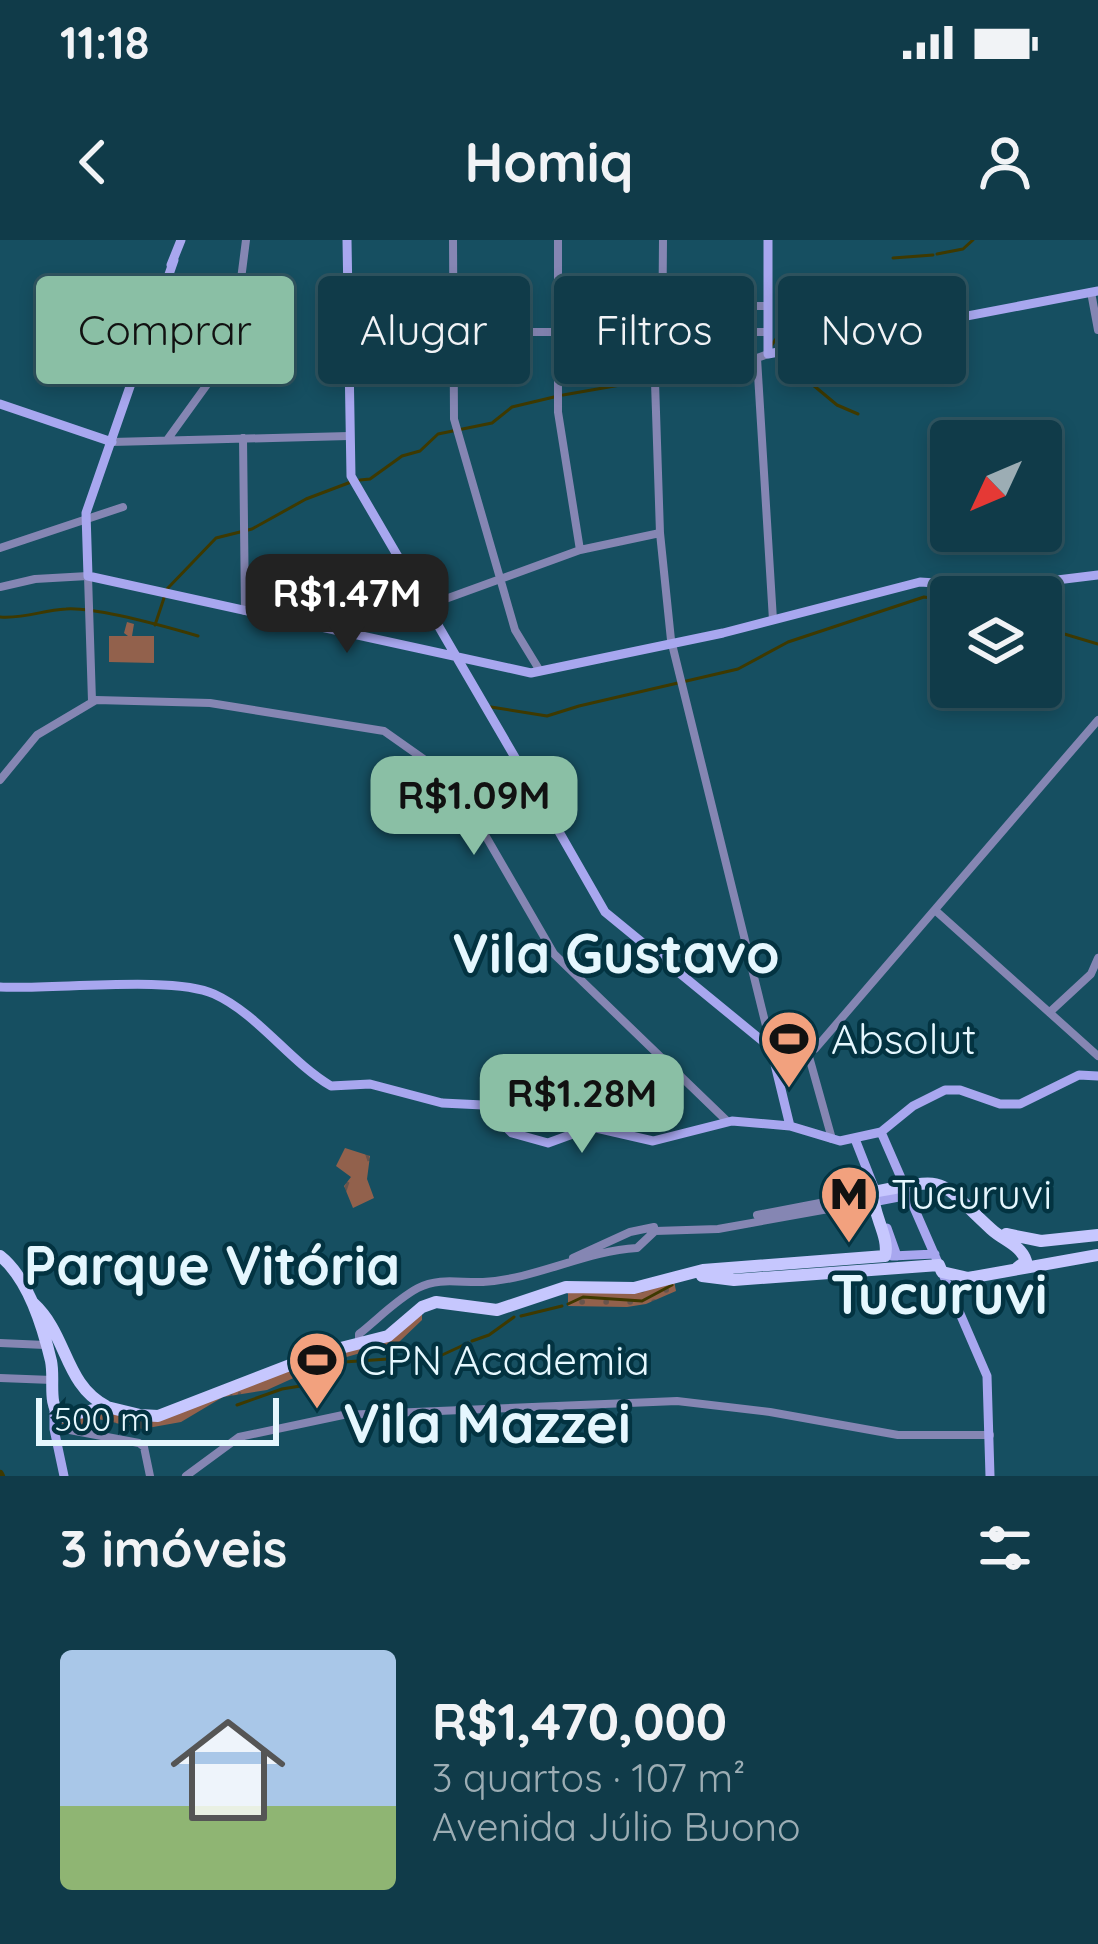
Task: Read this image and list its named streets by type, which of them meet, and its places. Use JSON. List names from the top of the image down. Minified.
{"districts":["Vila Gustavo","Parque Vitória","Tucuruvi","Vila Mazzei"],"places":{"sports":["Absolut","CPN Academia"],"metro station":["Tucuruvi"]},"scale_bar":"500 m","north":"bottom left","page":{"status":"11:18","header":"Homiq","chip":["Comprar","Alugar","Filtros","Novo"],"price":["R$1.47M","R$1.09M","R$1.28M"],"scale":"500 m","heading":"3 imóveis","list":[{"name":"R$1,470,000","note":"3 quartos · 107 m² · Avenida Júlio Buono"}]}}
